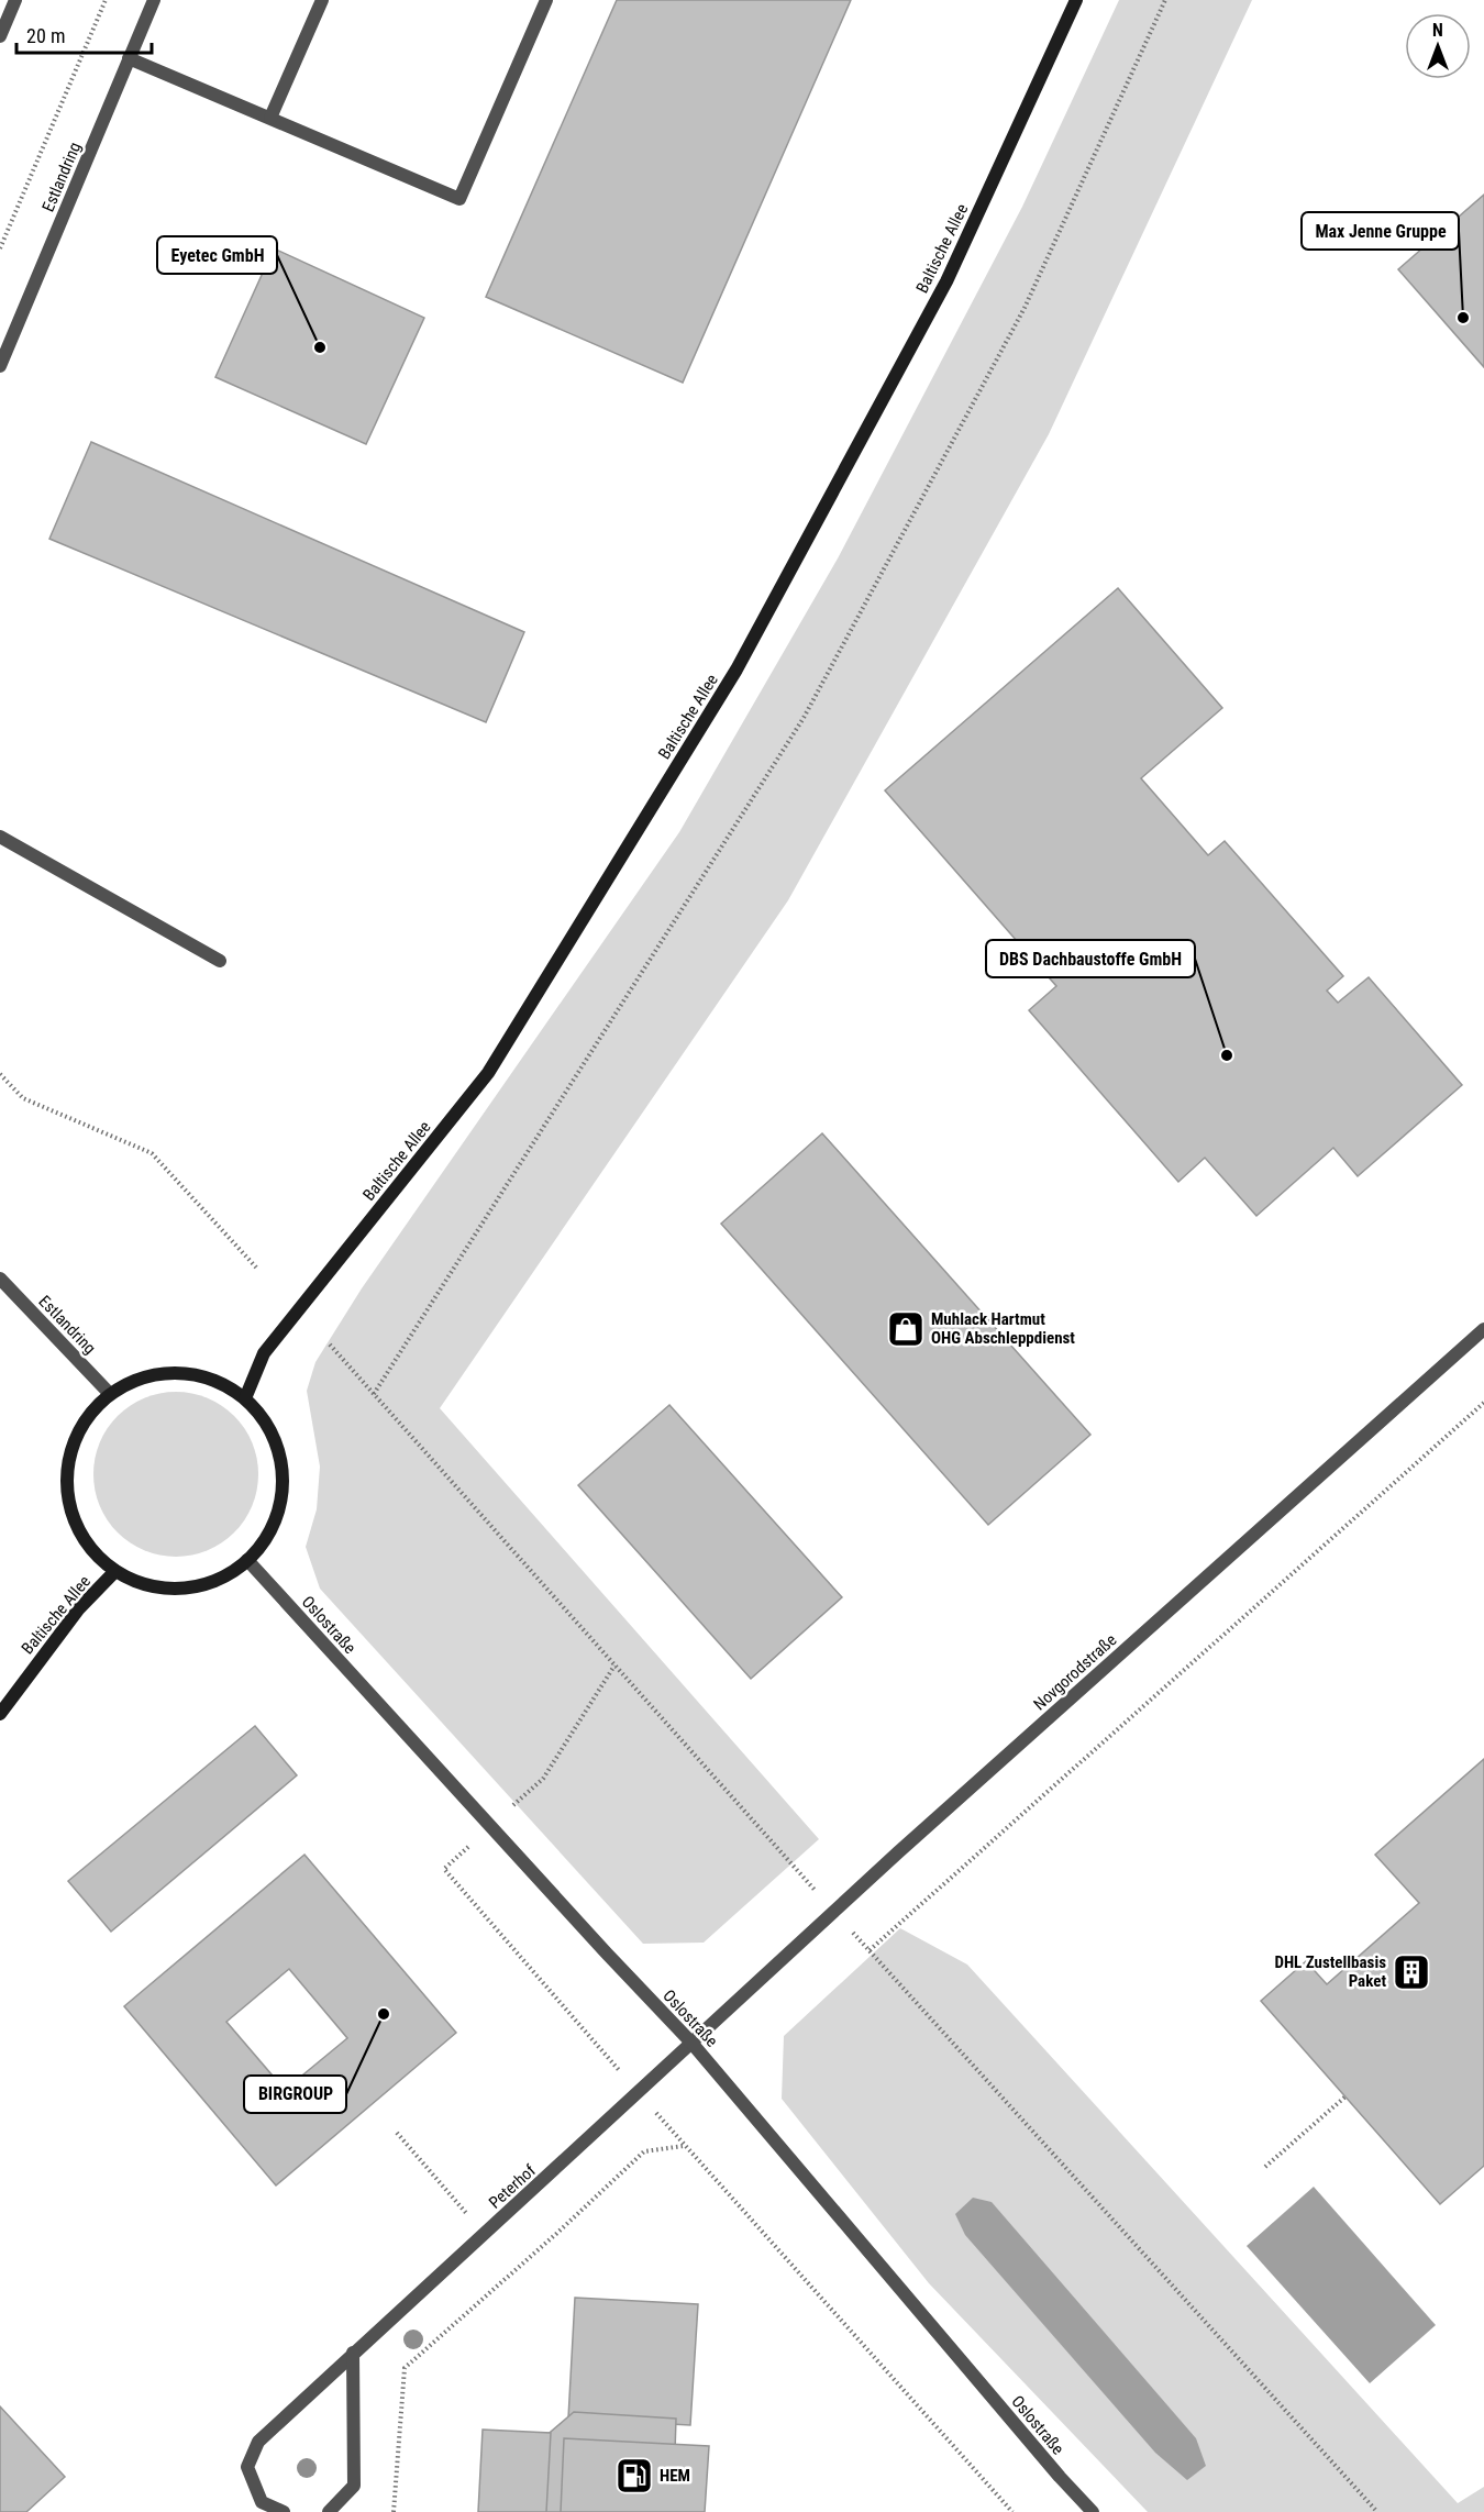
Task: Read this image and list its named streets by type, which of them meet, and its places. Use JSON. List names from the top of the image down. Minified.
{"streets":{"main road":["Baltische Allee"],"street":["Estlandring","Oslostraße","Novgorodstraße","Peterhof"]},"crossings":[["Estlandring","Baltische Allee"],["Estlandring","Oslostraße"],["Baltische Allee","Oslostraße"],["Oslostraße","Novgorodstraße"],["Oslostraße","Peterhof"],["Novgorodstraße","Peterhof"]],"places":{"other":["Max Jenne Gruppe","Eyetec GmbH","DBS Dachbaustoffe GmbH","BIRGROUP"],"shop":["Muhlack Hartmut OHG Abschleppdienst"],"building":["DHL Zustellbasis Paket"],"fuel station":["HEM"]},"scale_bar":"20 m","north":"top"}
